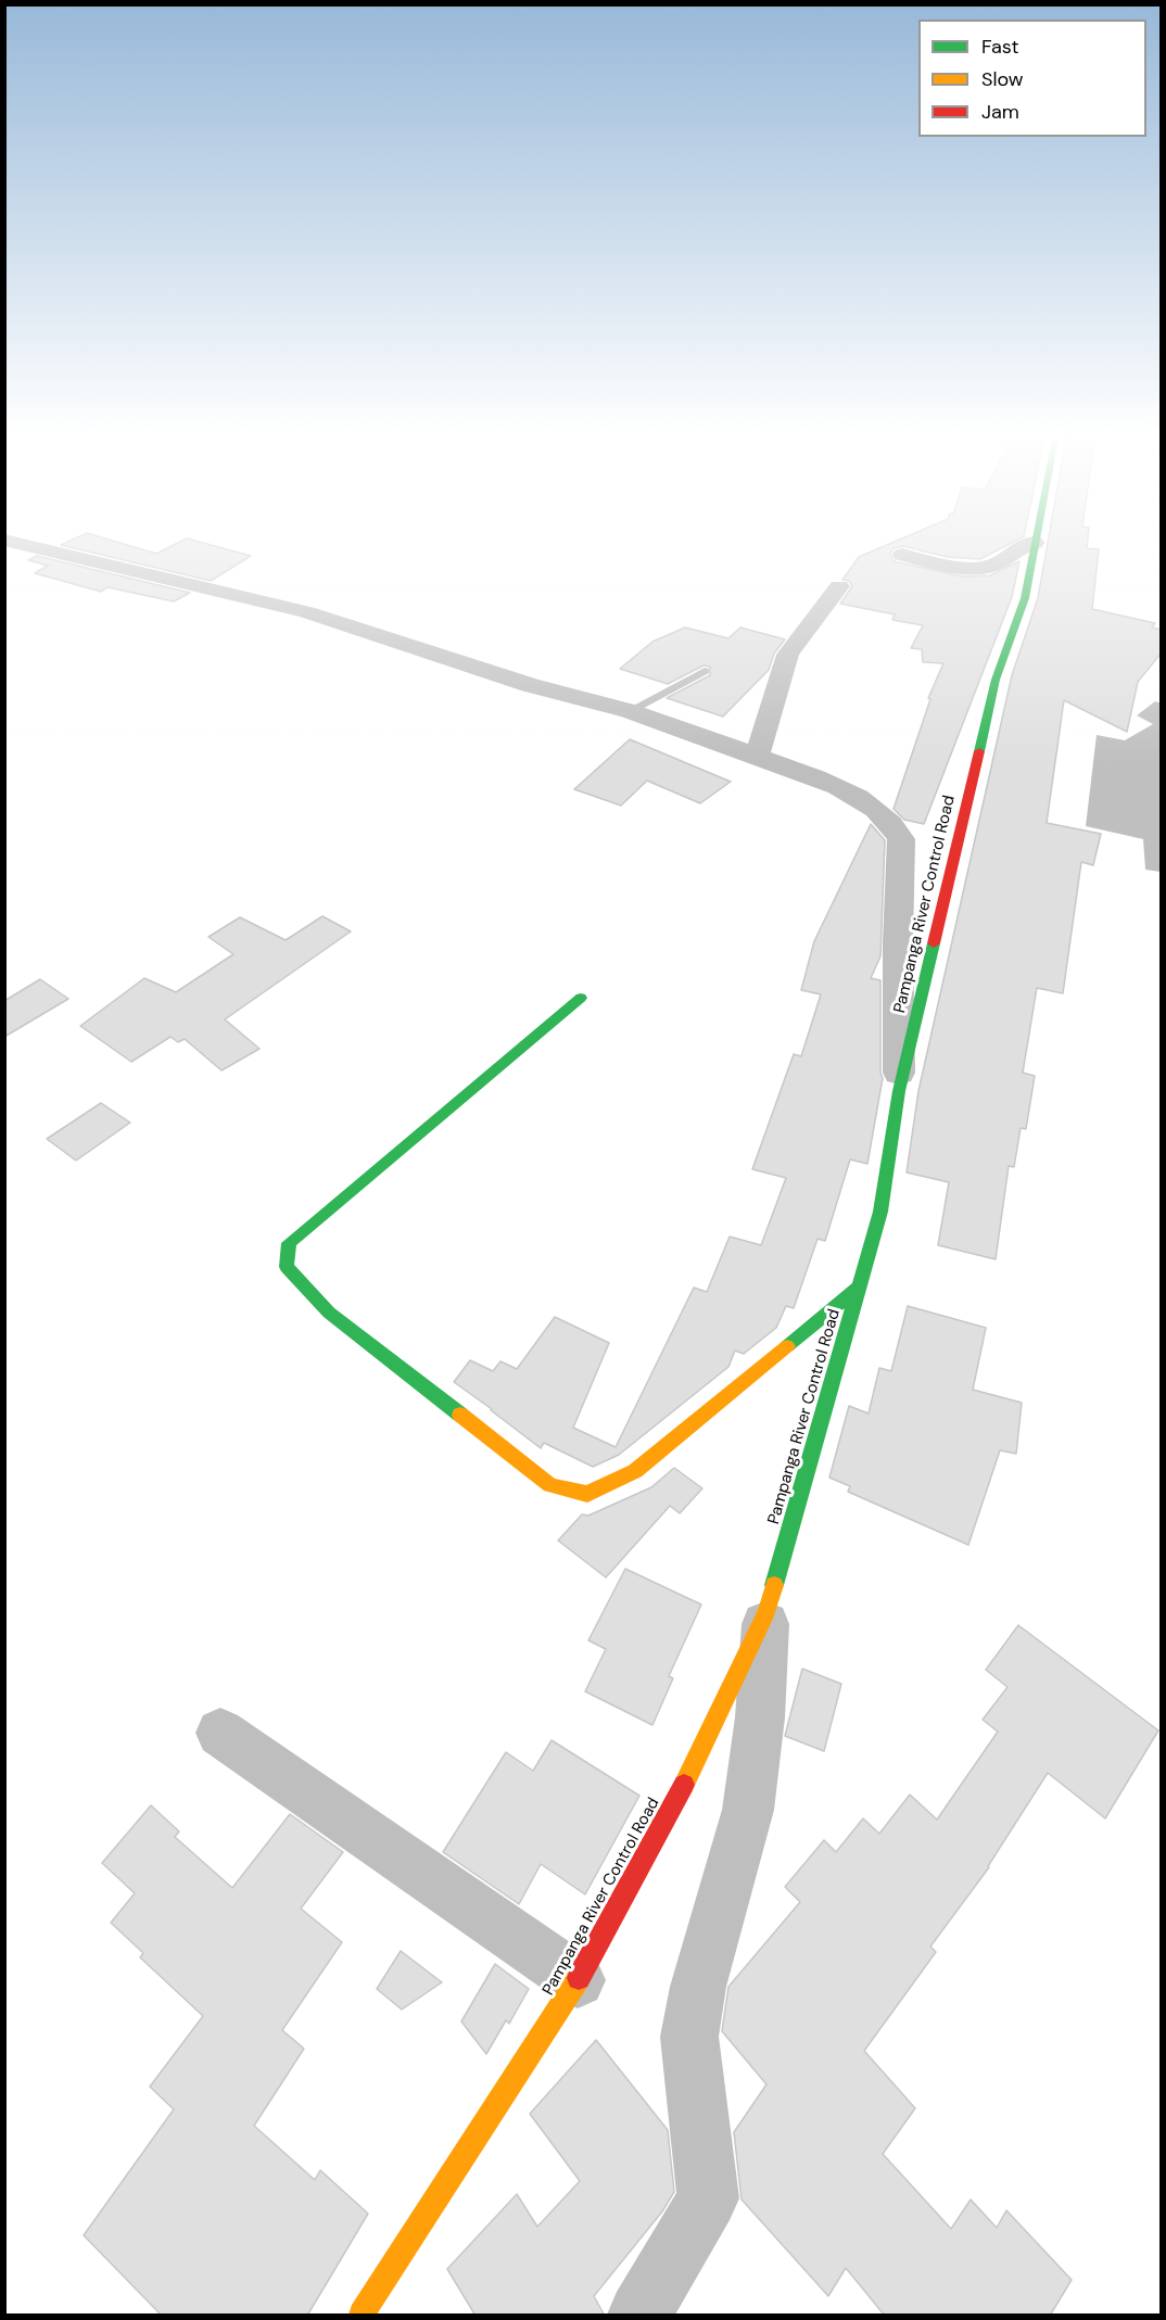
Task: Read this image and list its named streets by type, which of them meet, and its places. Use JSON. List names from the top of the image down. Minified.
{"streets":{"street":["Pampanga River Control Road"]},"legend":["Fast","Slow","Jam"]}
